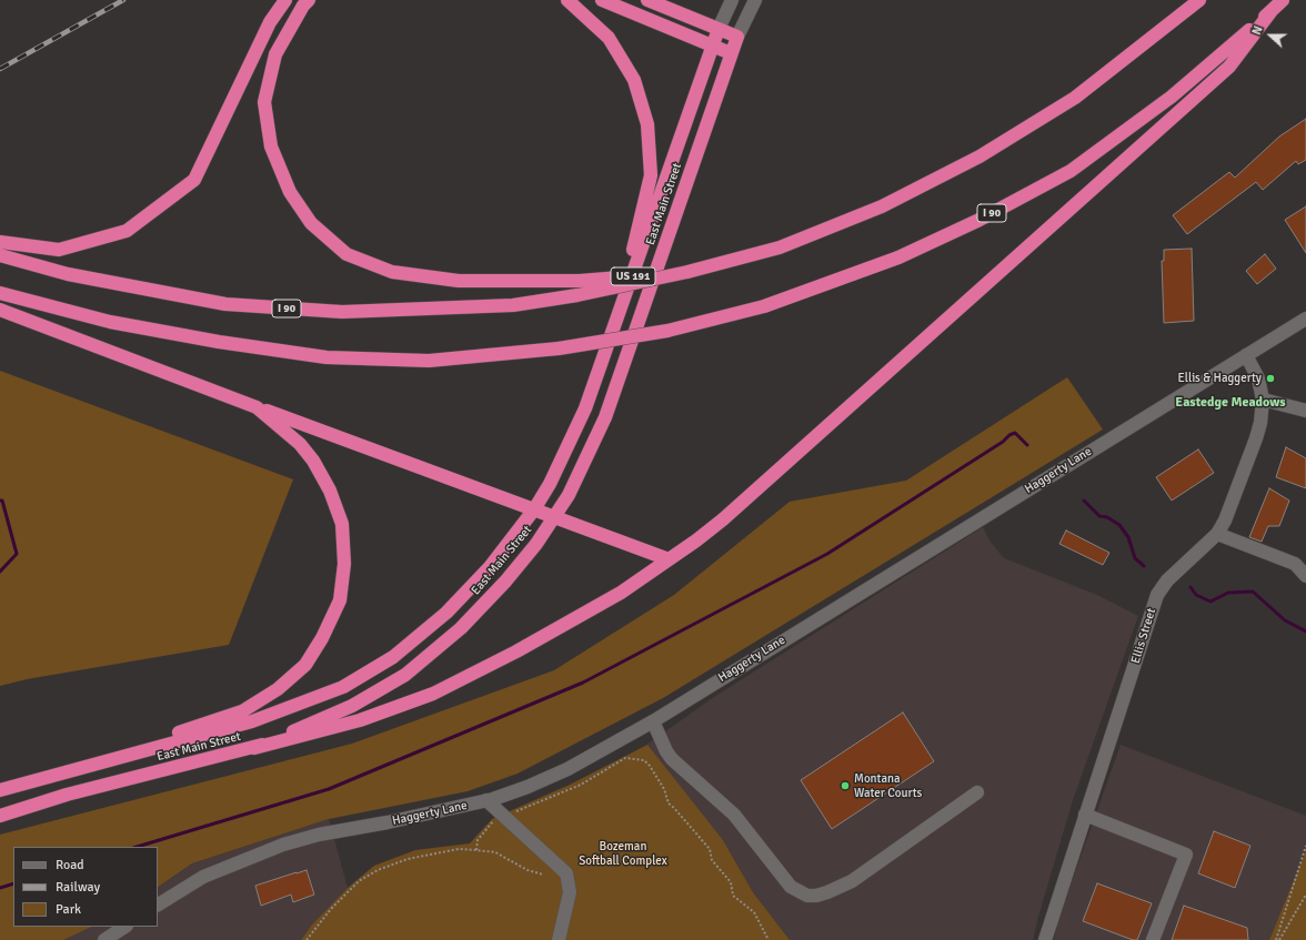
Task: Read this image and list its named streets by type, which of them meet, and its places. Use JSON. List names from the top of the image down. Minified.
{"streets":{"highway":["East Main Street","I 90","US 191"],"street":["Haggerty Lane","Ellis Street"]},"crossings":[["I 90","US 191"],["Haggerty Lane","Ellis Street"]],"districts":["Eastedge Meadows"],"parks":["Bozeman Softball Complex"],"places":["Ellis & Haggerty","Montana Water Courts"],"legend":["Road","Railway","Park"],"north":"left"}
